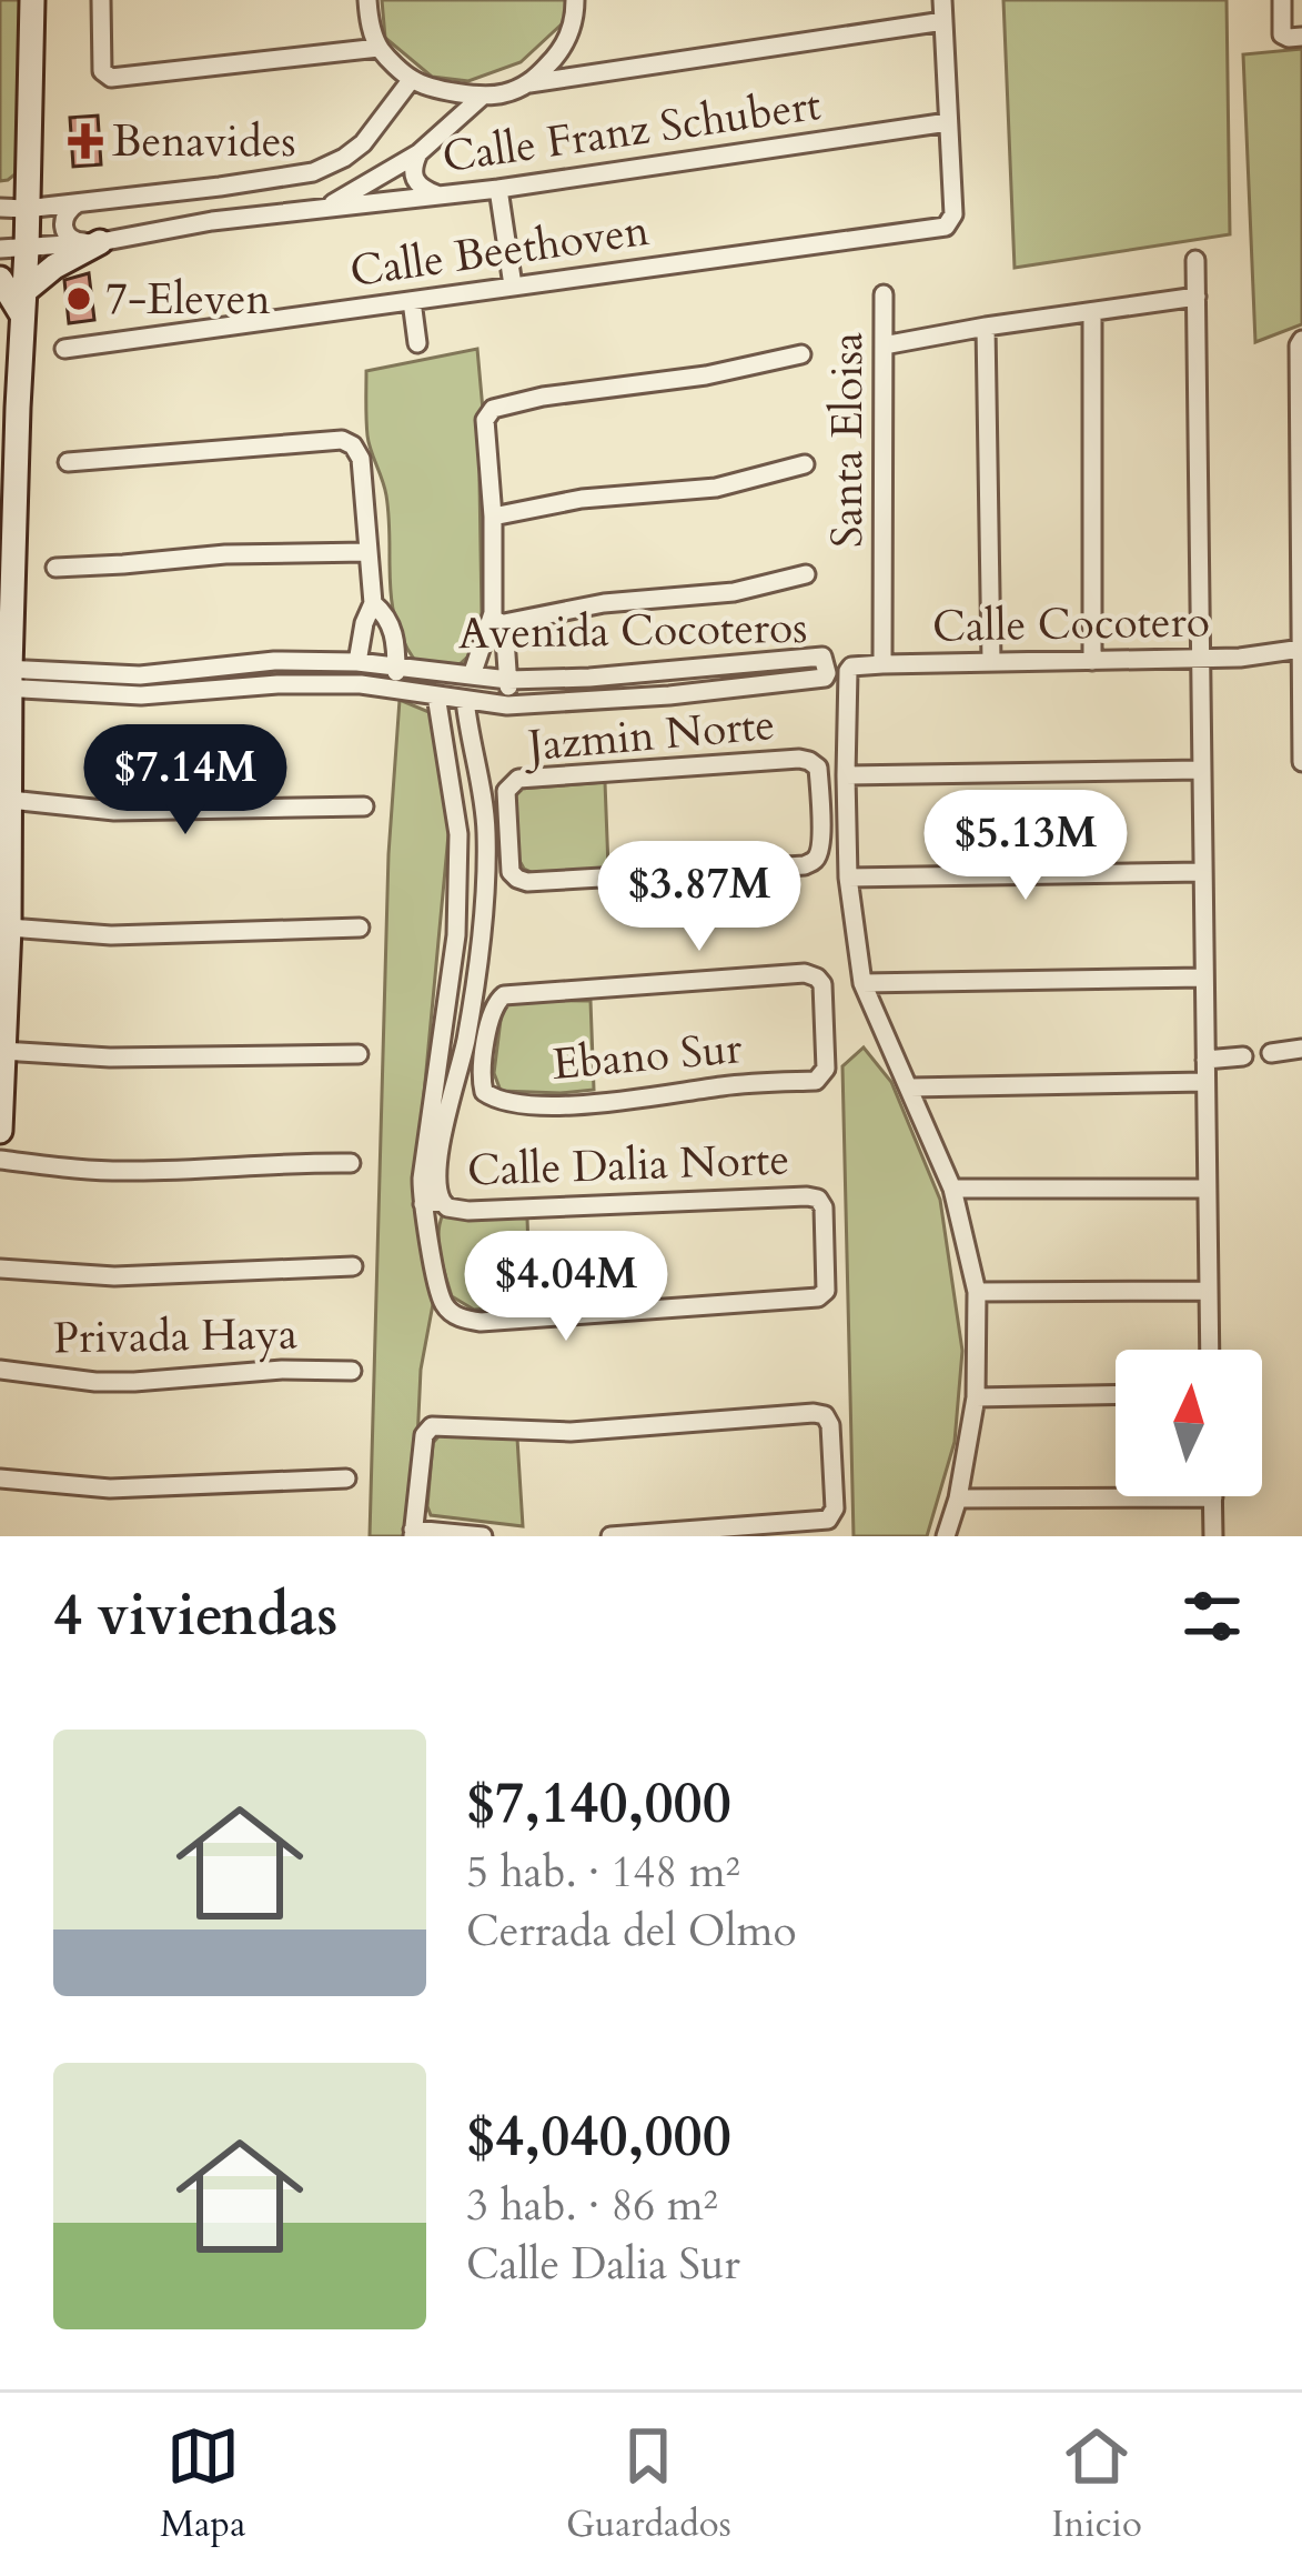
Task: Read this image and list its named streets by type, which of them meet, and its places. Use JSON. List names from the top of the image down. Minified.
{"streets":{"street":["Calle Franz Schubert","Calle Beethoven","Santa Eloisa","Calle Cocotero","Avenida Cocoteros","Jazmin Norte","Ebano Sur","Calle Dalia Norte","Privada Haya"]},"crossings":[["Calle Franz Schubert","Calle Beethoven"],["Santa Eloisa","Calle Cocotero"]],"places":{"health":["Benavides"],"other":["7-Eleven"]},"north":"top","page":{"price":["$7.14M","$5.13M","$3.87M","$4.04M"],"heading":"4 viviendas","list":[{"name":"$7,140,000","note":"5 hab. · 148 m² · Cerrada del Olmo"},{"name":"$4,040,000","note":"3 hab. · 86 m² · Calle Dalia Sur"}],"tabs":["Mapa","Guardados","Inicio"]}}
